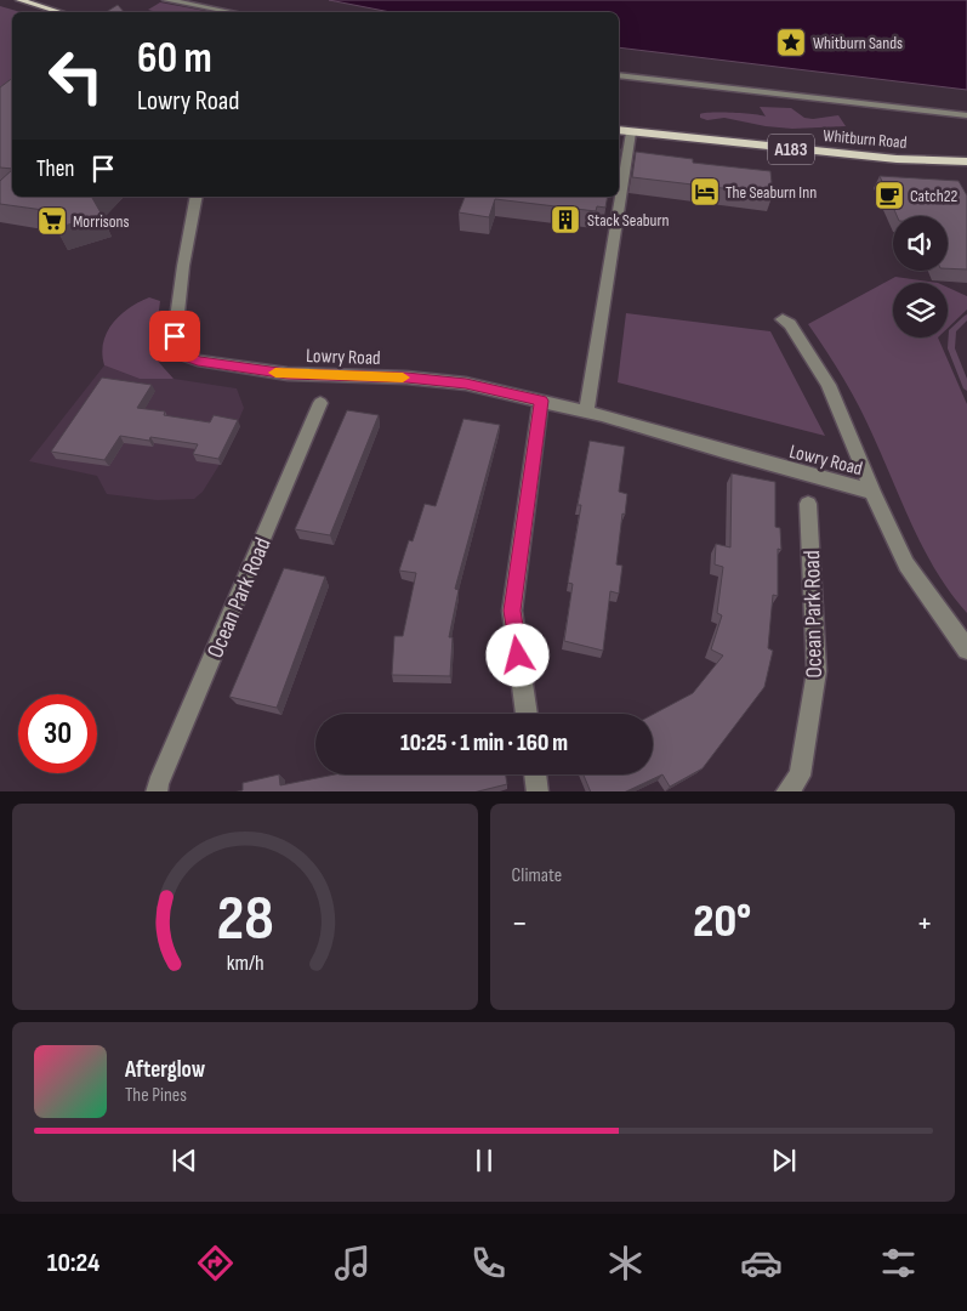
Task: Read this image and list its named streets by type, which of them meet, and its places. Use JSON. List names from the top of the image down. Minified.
{"streets":{"main road":["Whitburn Road","A183"],"street":["Lowry Road","Ocean Park Road"]},"places":{"place":["Whitburn Sands"],"hotel":["The Seaburn Inn"],"cafe":["Catch22"],"building":["Stack Seaburn"],"supermarket":["Morrisons"]},"page":{"turn":["60 m","Lowry Road"],"then":"Then","limit":"30","trip":"10:25 · 1 min · 160 m","tile":"Climate","heat":["−","20°","+"],"song":["Afterglow","The Pines"],"tabs":"10:24","gauge":["28","km/h"]}}
